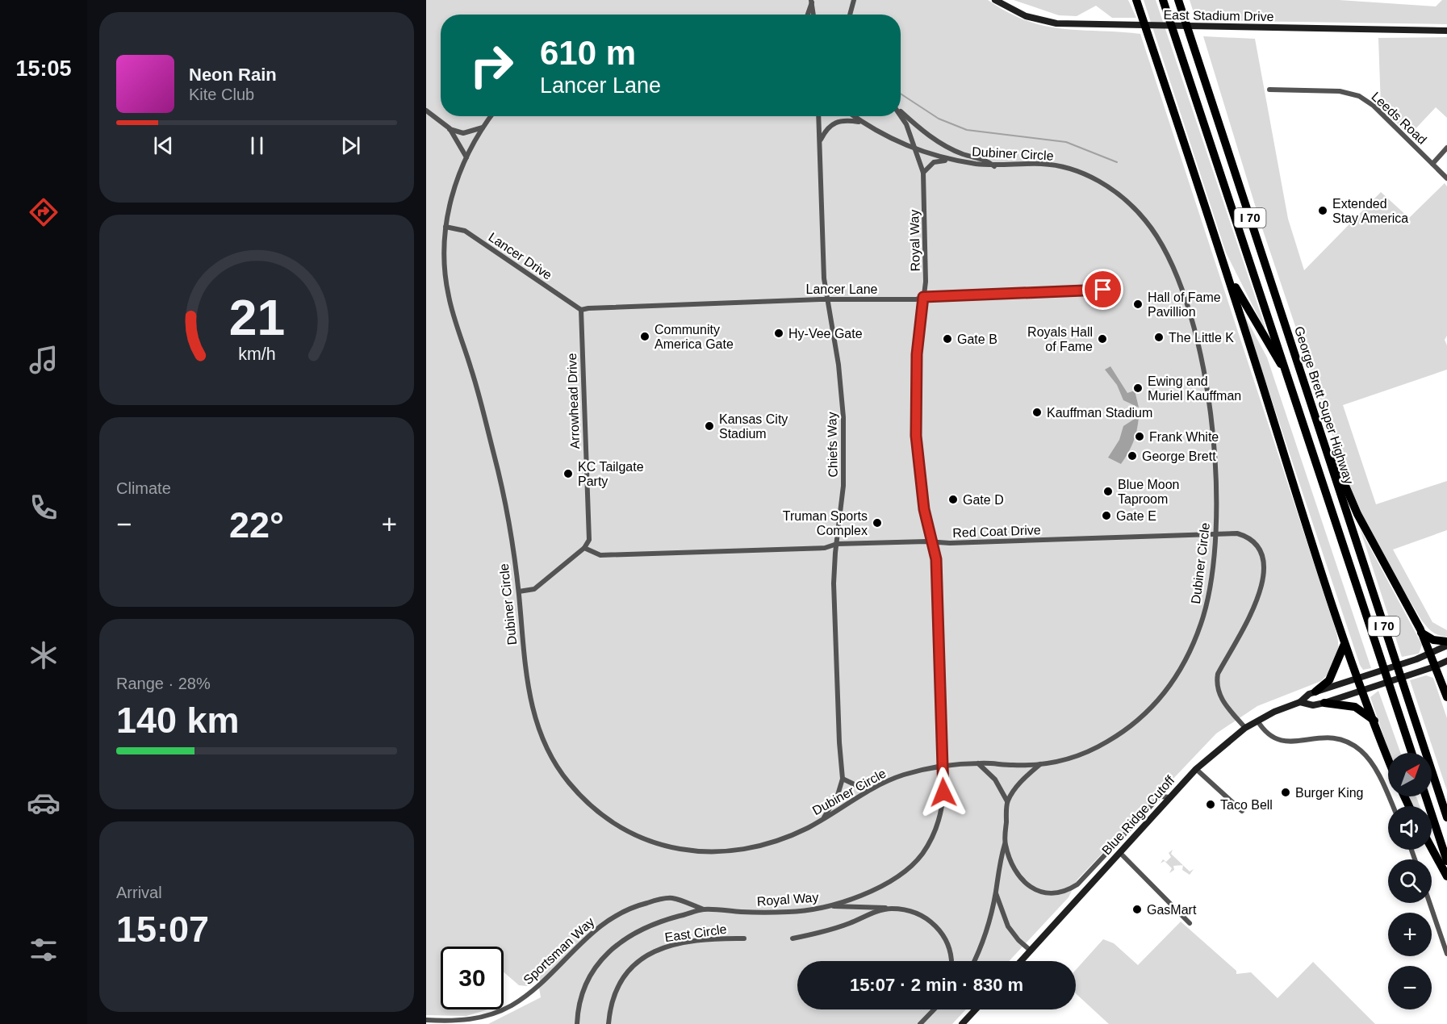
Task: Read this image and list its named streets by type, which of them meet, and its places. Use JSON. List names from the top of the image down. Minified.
{"streets":{"highway":["I 70","George Brett Super Highway"],"main road":["East Stadium Drive","Blue Ridge Cutoff"],"street":["Leeds Road","Dubiner Circle","Royal Way","Lancer Drive","Lancer Lane","Arrowhead Drive","Chiefs Way","Red Coat Drive","East Circle","Sportsman Way"]},"crossings":[["Dubiner Circle","Royal Way"],["Dubiner Circle","Lancer Drive"],["Dubiner Circle","Chiefs Way"],["Royal Way","Lancer Lane"],["Royal Way","Red Coat Drive"],["Royal Way","Sportsman Way"],["Lancer Drive","Lancer Lane"],["Lancer Drive","Arrowhead Drive"],["Lancer Lane","Arrowhead Drive"],["Lancer Lane","Chiefs Way"],["Arrowhead Drive","Red Coat Drive"],["Chiefs Way","Red Coat Drive"],["Red Coat Drive","Blue Ridge Cutoff"]],"places":["Extended Stay America","Hall of Fame Pavillion","Hy-Vee Gate","Community America Gate","The Little K","Gate B","Royals Hall of Fame","Ewing and Muriel Kauffman","Kauffman Stadium","Kansas City Stadium","Frank White","George Brett","KC Tailgate Party","Blue Moon Taproom","Gate D","Gate E","Truman Sports Complex","Burger King","Taco Bell","GasMart"],"north":"top right","page":{"tabs":"15:05","turn":["610 m","Lancer Lane"],"song":["Neon Rain","Kite Club"],"tile":["Climate",["Range · 28%","140 km"],["Arrival","15:07"]],"heat":["−","22°","+"],"map_buttons":["+","−"],"limit":"30","trip":"15:07 · 2 min · 830 m","gauge":["21","km/h"]}}
